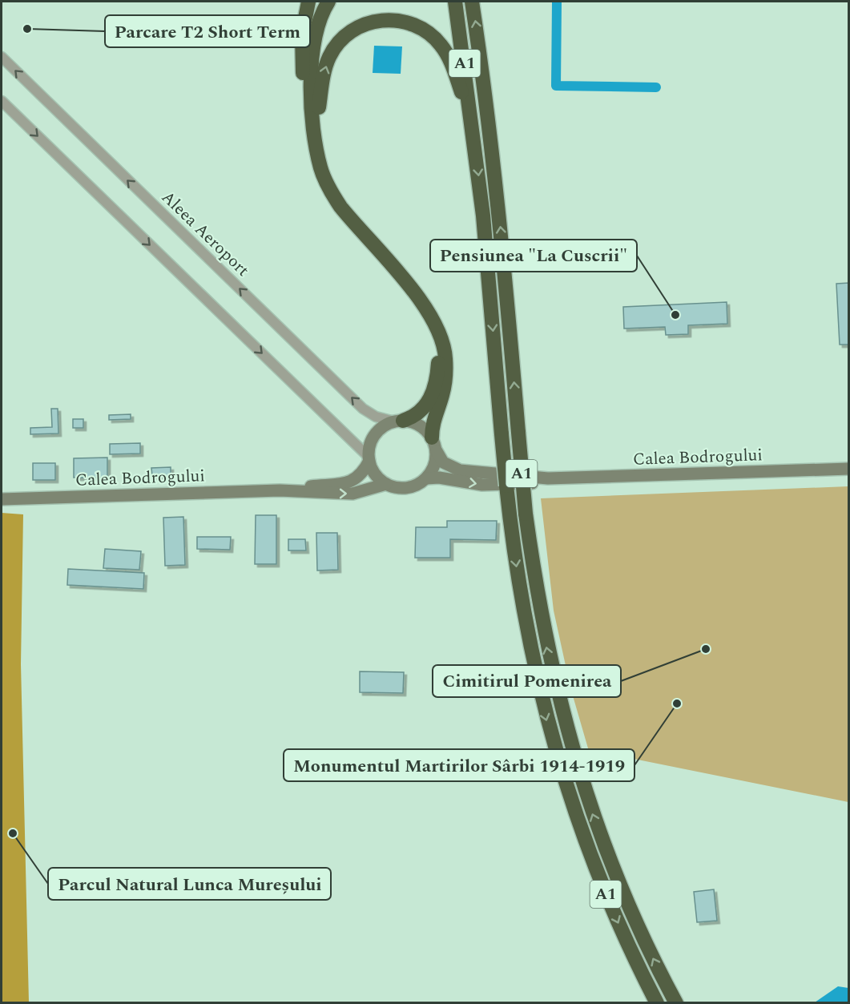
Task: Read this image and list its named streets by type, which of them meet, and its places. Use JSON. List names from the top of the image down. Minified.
{"streets":{"highway":["A1"],"main road":["Calea Bodrogului"],"street":["Aleea Aeroport"]},"crossings":[["Aleea Aeroport","Calea Bodrogului"]],"places":["Parcare T2 Short Term","Pensiunea \"La Cuscrii\"","Cimitirul Pomenirea","Monumentul Martirilor Sârbi 1914-1919","Parcul Natural Lunca Mureșului"]}
